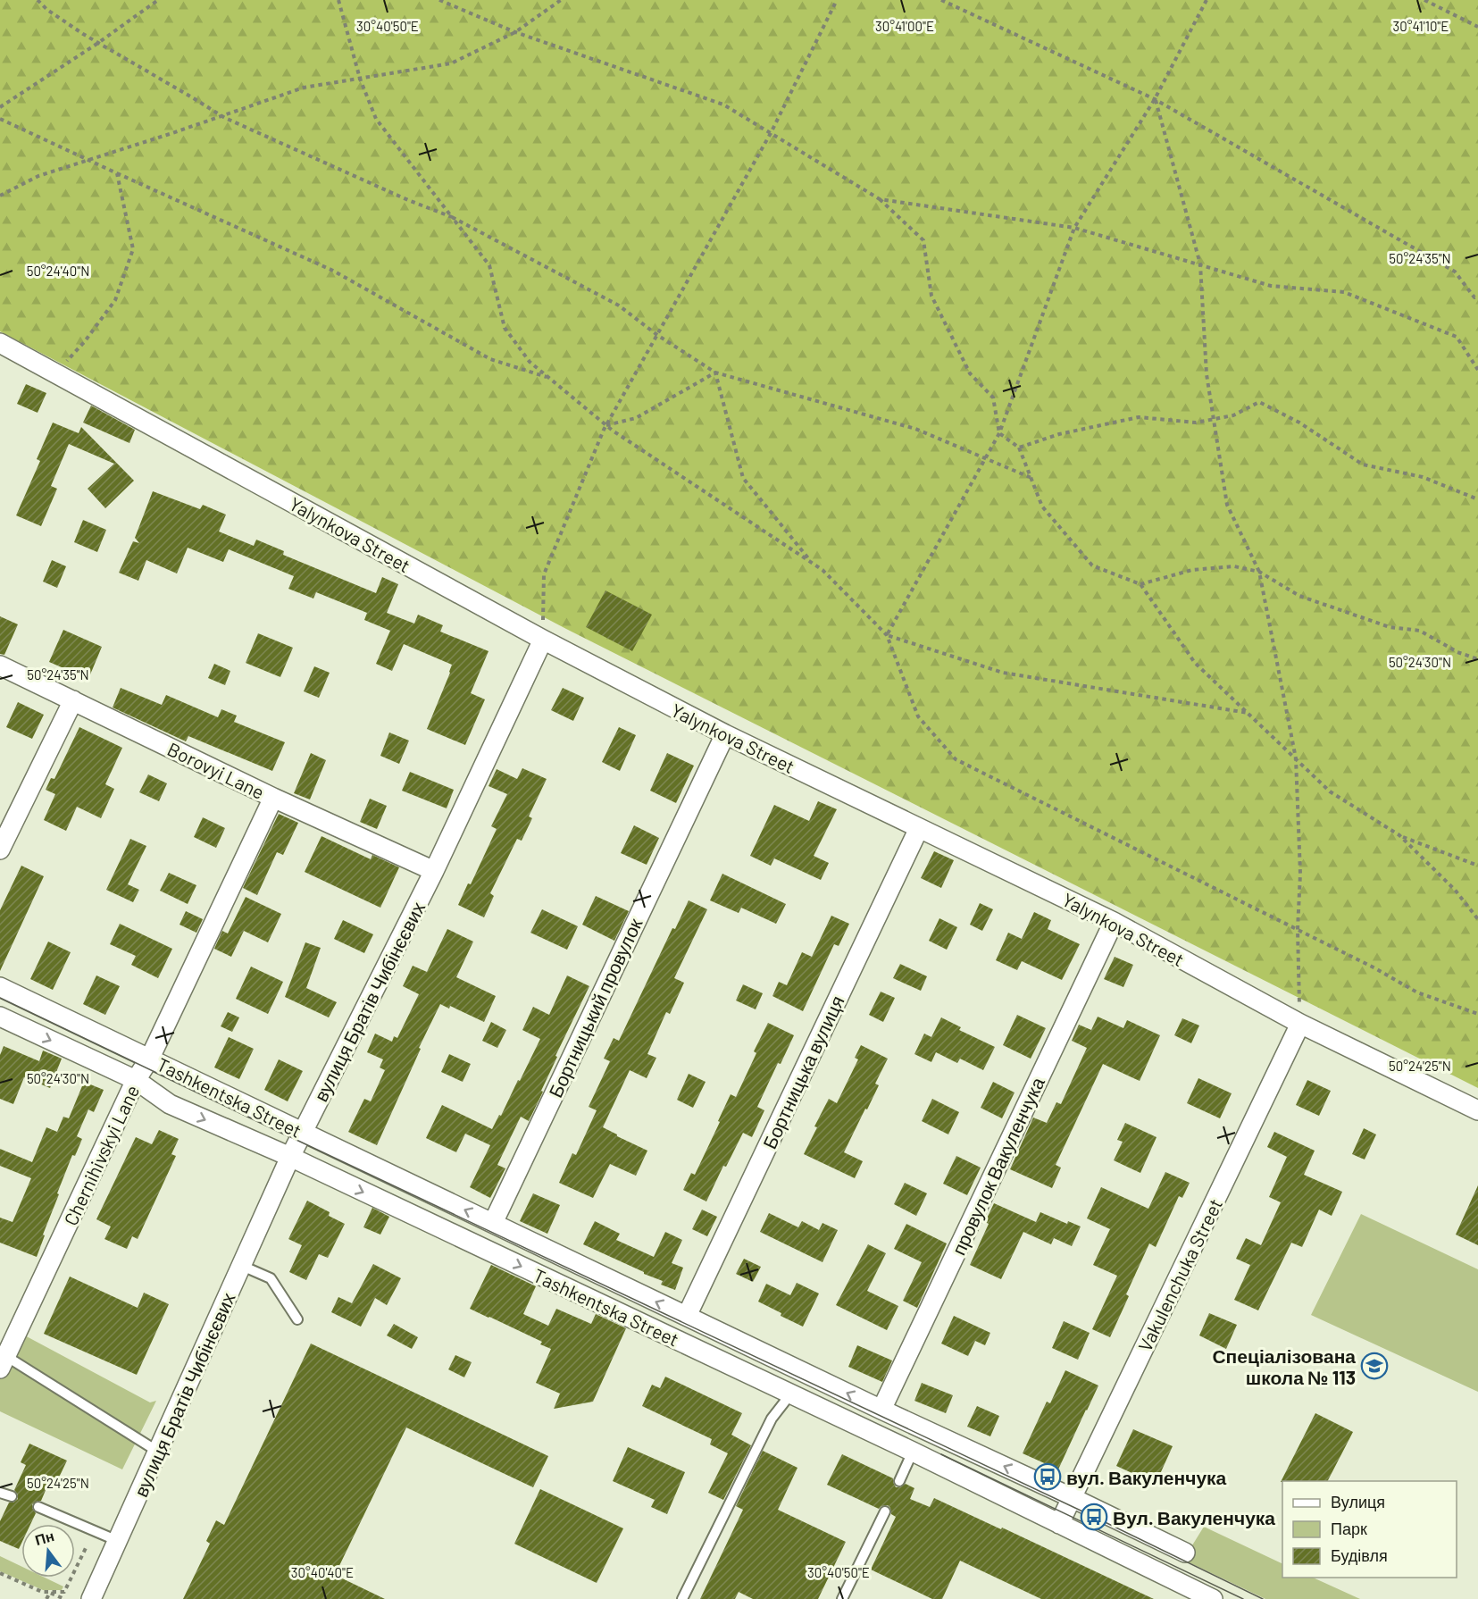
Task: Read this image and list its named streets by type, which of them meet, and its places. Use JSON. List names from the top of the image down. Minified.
{"streets":{"street":["Yalynkova Street","Borovyi Lane","вулиця Братів Чибінєєвих","Бортницький провулок","Бортницька вулиця","Tashkentska Street","Chernihivskyi Lane","провулок Вакуленчука","Vakulenchuka Street"]},"crossings":[["Yalynkova Street","вулиця Братів Чибінєєвих"],["Yalynkova Street","Бортницький провулок"],["Yalynkova Street","Бортницька вулиця"],["Yalynkova Street","провулок Вакуленчука"],["Yalynkova Street","Vakulenchuka Street"],["Borovyi Lane","вулиця Братів Чибінєєвих"],["Borovyi Lane","Chernihivskyi Lane"],["вулиця Братів Чибінєєвих","Tashkentska Street"],["Бортницький провулок","Tashkentska Street"],["Бортницька вулиця","Tashkentska Street"],["Tashkentska Street","Chernihivskyi Lane"],["Tashkentska Street","провулок Вакуленчука"],["Tashkentska Street","Vakulenchuka Street"]],"places":{"school or university":["Спеціалізована школа № 113"],"bus stop":["вул. Вакуленчука","Вул. Вакуленчука"]},"legend":["Вулиця","Парк","Будівля"],"north":"top","coordinates":["30°40'50\"E","30°41'00\"E","30°41'10\"E","50°24'35\"N","50°24'40\"N","50°24'30\"N","50°24'25\"N","30°40'40\"E"]}
